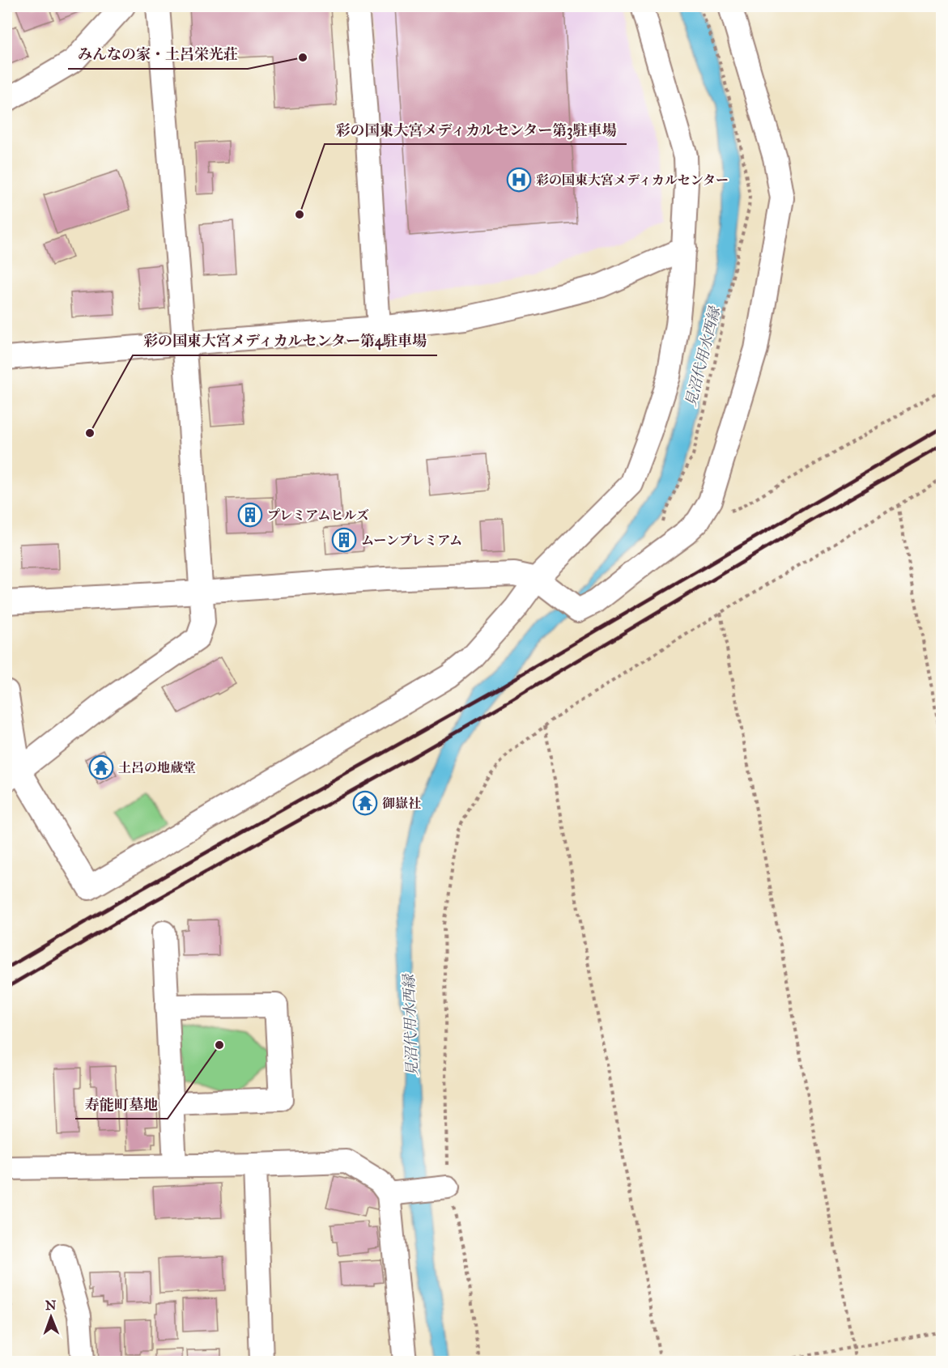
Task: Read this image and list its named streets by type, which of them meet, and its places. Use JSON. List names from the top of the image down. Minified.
{"water":["見沼代用水西縁"],"places":{"other":["みんなの家・土呂栄光荘","彩の国東大宮メディカルセンター第3駐車場","彩の国東大宮メディカルセンター第4駐車場","寿能町墓地"],"hospital":["彩の国東大宮メディカルセンター"],"building":["プレミアムヒルズ","ムーンプレミアム"],"temple":["土呂の地蔵堂","御嶽社"]},"north":"top"}
